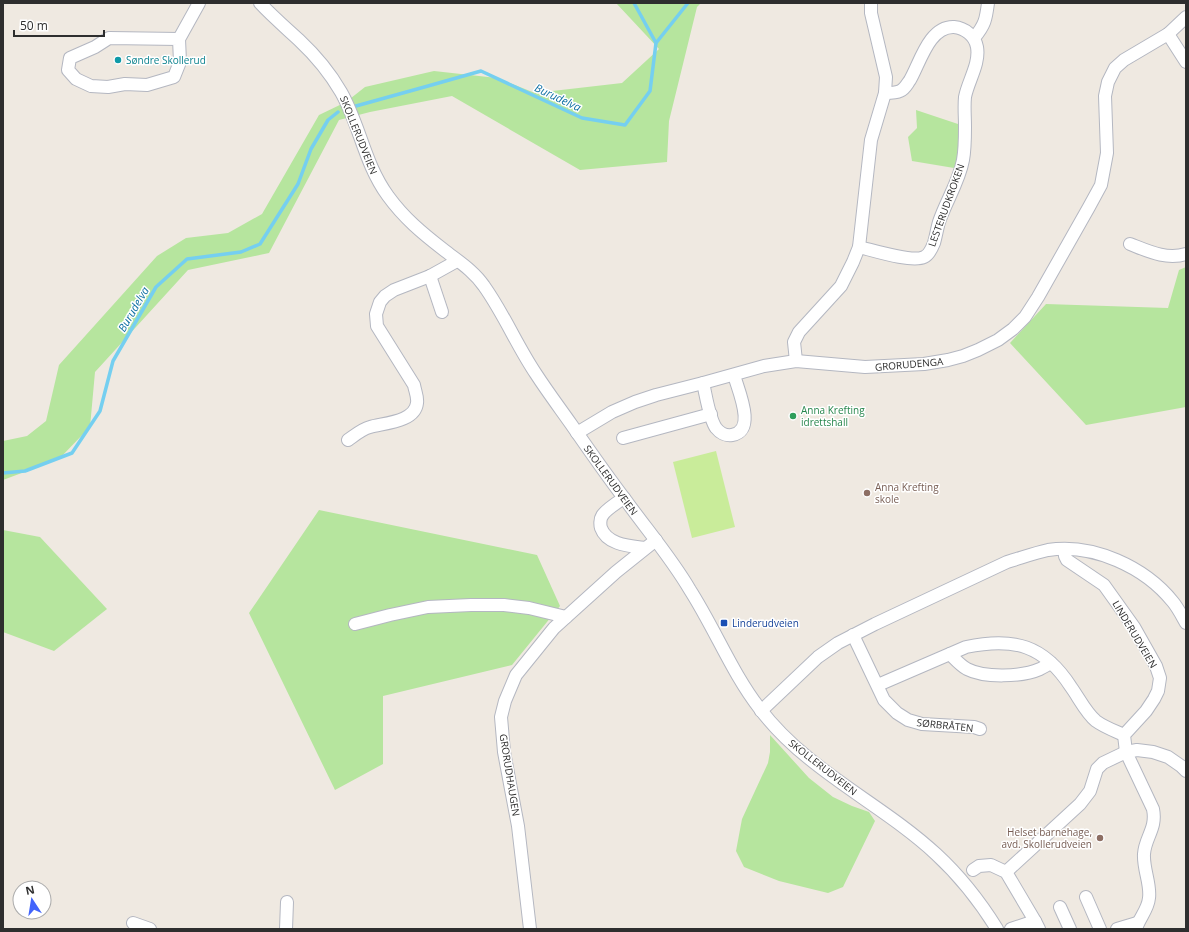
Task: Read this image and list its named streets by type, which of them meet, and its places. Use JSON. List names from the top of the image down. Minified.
{"streets":{"street":["SKOLLERUDVEIEN","LESTERUDKROKEN","GRORUDENGA","LINDERUDVEIEN","SØRBRÅTEN","GRORUDHAUGEN"]},"crossings":[["SKOLLERUDVEIEN","GRORUDENGA"],["SKOLLERUDVEIEN","GRORUDHAUGEN"]],"water":["Burudelva"],"places":{"other":["Søndre Skollerud","Anna Krefting idrettshall","Anna Krefting skole","Helset barnehage, avd. Skollerudveien"],"transit":["Linderudveien"]},"scale_bar":"50 m","north":"top"}
